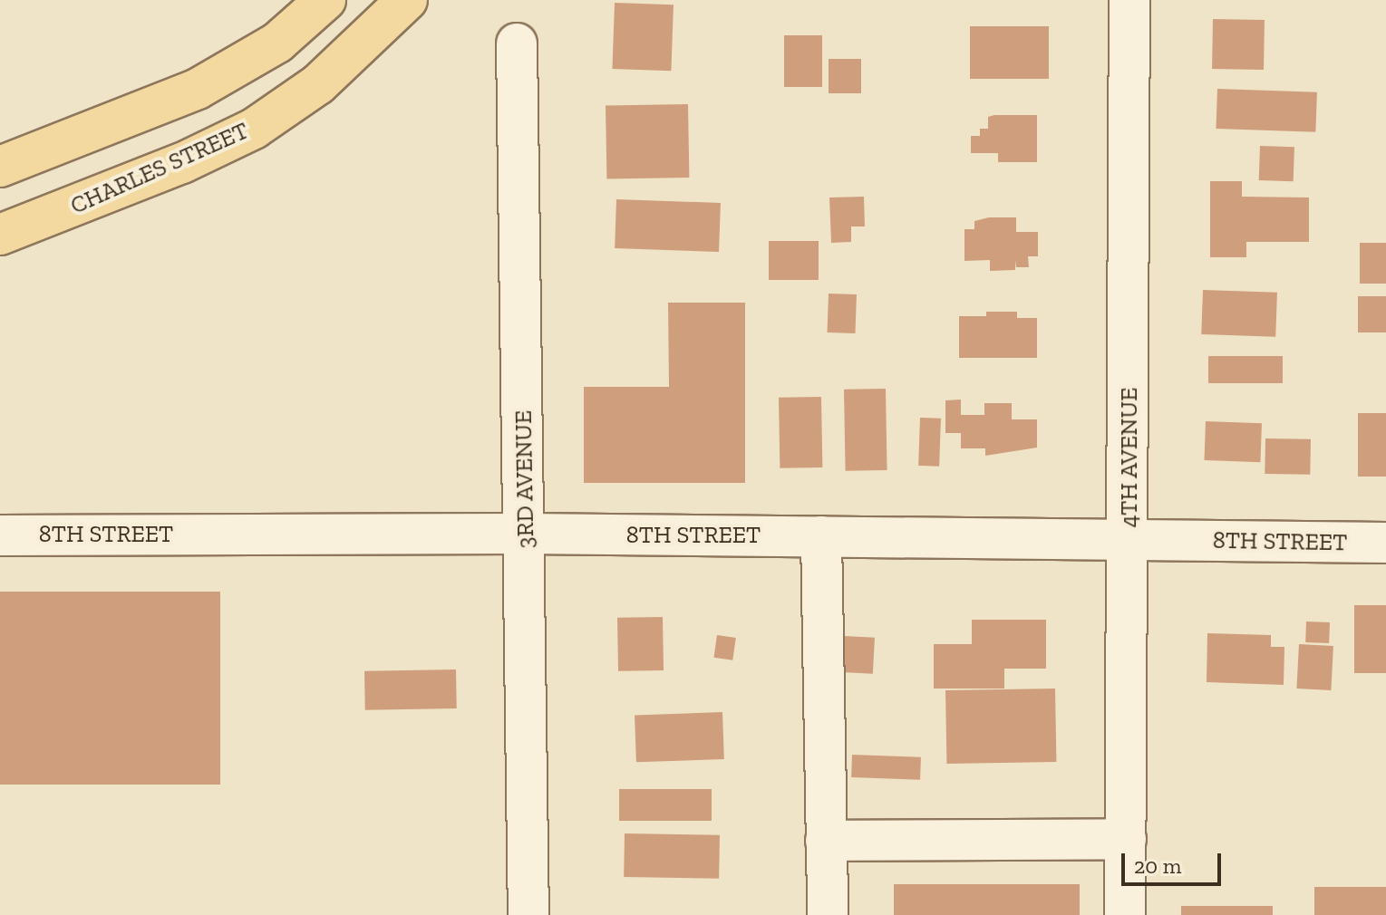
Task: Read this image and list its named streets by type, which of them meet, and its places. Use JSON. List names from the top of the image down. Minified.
{"streets":{"main road":["CHARLES STREET"],"street":["4TH AVENUE","3RD AVENUE","8TH STREET"]},"crossings":[["4TH AVENUE","8TH STREET"],["3RD AVENUE","8TH STREET"]],"scale_bar":"20 m"}
